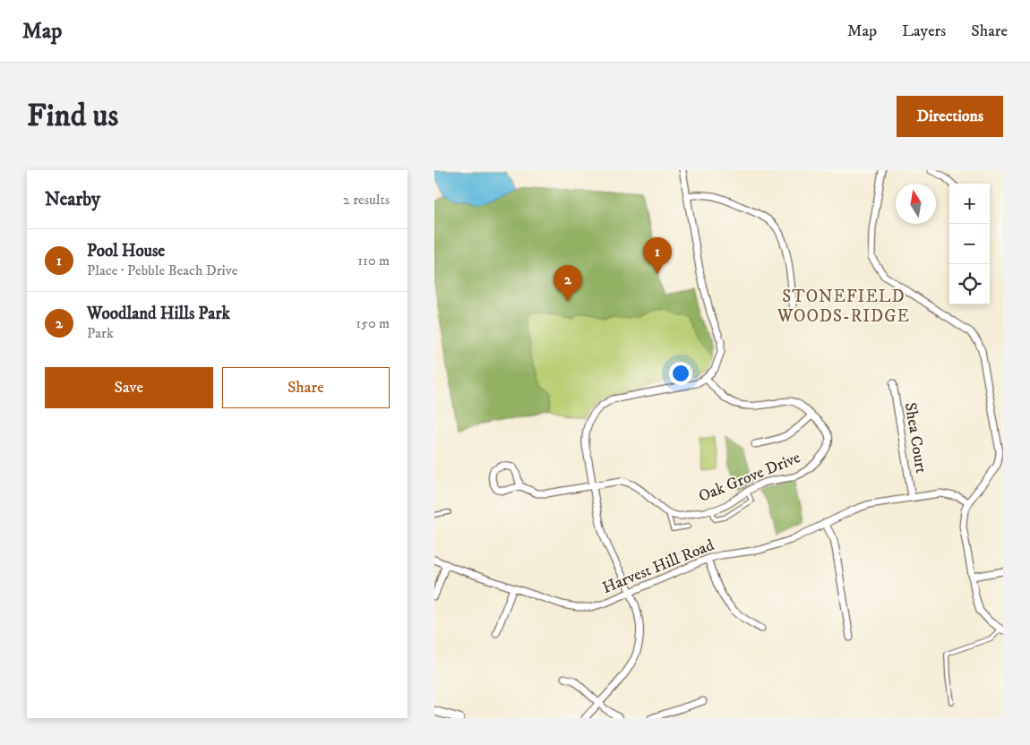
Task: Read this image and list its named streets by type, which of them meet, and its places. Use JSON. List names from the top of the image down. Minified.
{"streets":{"street":["Shea Court","Oak Grove Drive","Harvest Hill Road"]},"crossings":[["Shea Court","Harvest Hill Road"]],"districts":["STONEFIELD WOODS-RIDGE"],"north":"top","page":{"header":"Map","nav":["Map","Layers","Share"],"buttons":["Directions",["Save","Share"]],"title":"Find us","heading":["Nearby","2 results"],"map_buttons":["+","−"],"list":[{"mark":"1","name":"Pool House","note":"Place · Pebble Beach Drive","value":"110 m"},{"mark":"2","name":"Woodland Hills Park","note":"Park","value":"150 m"}],"pins":["1","2"]}}
